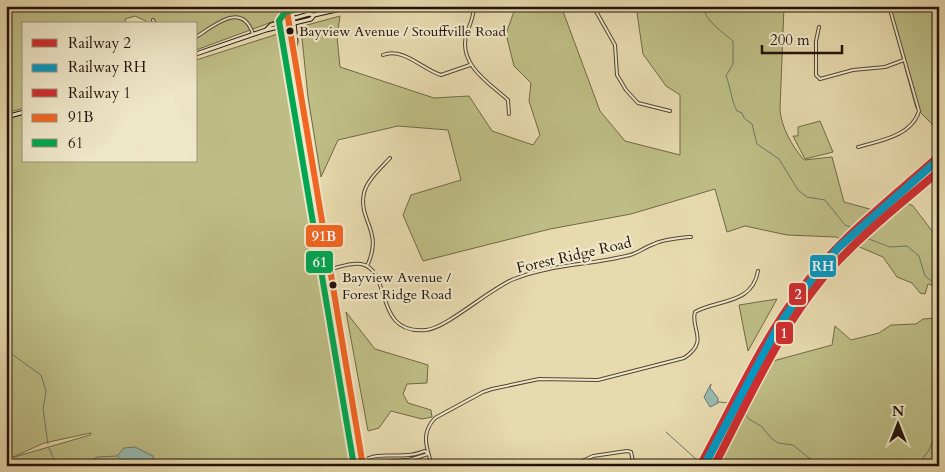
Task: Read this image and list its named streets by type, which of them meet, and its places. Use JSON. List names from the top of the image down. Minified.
{"streets":{"street":["Forest Ridge Road"]},"places":["Bayview Avenue / Stouffville Road","Bayview Avenue / Forest Ridge Road"],"lines":["transit line 91B","transit line 61","rail line 2","rail line RH","rail line 1"],"legend":["Railway 2","Railway RH","Railway 1","91B","61"],"scale_bar":"200 m","north":"top"}
